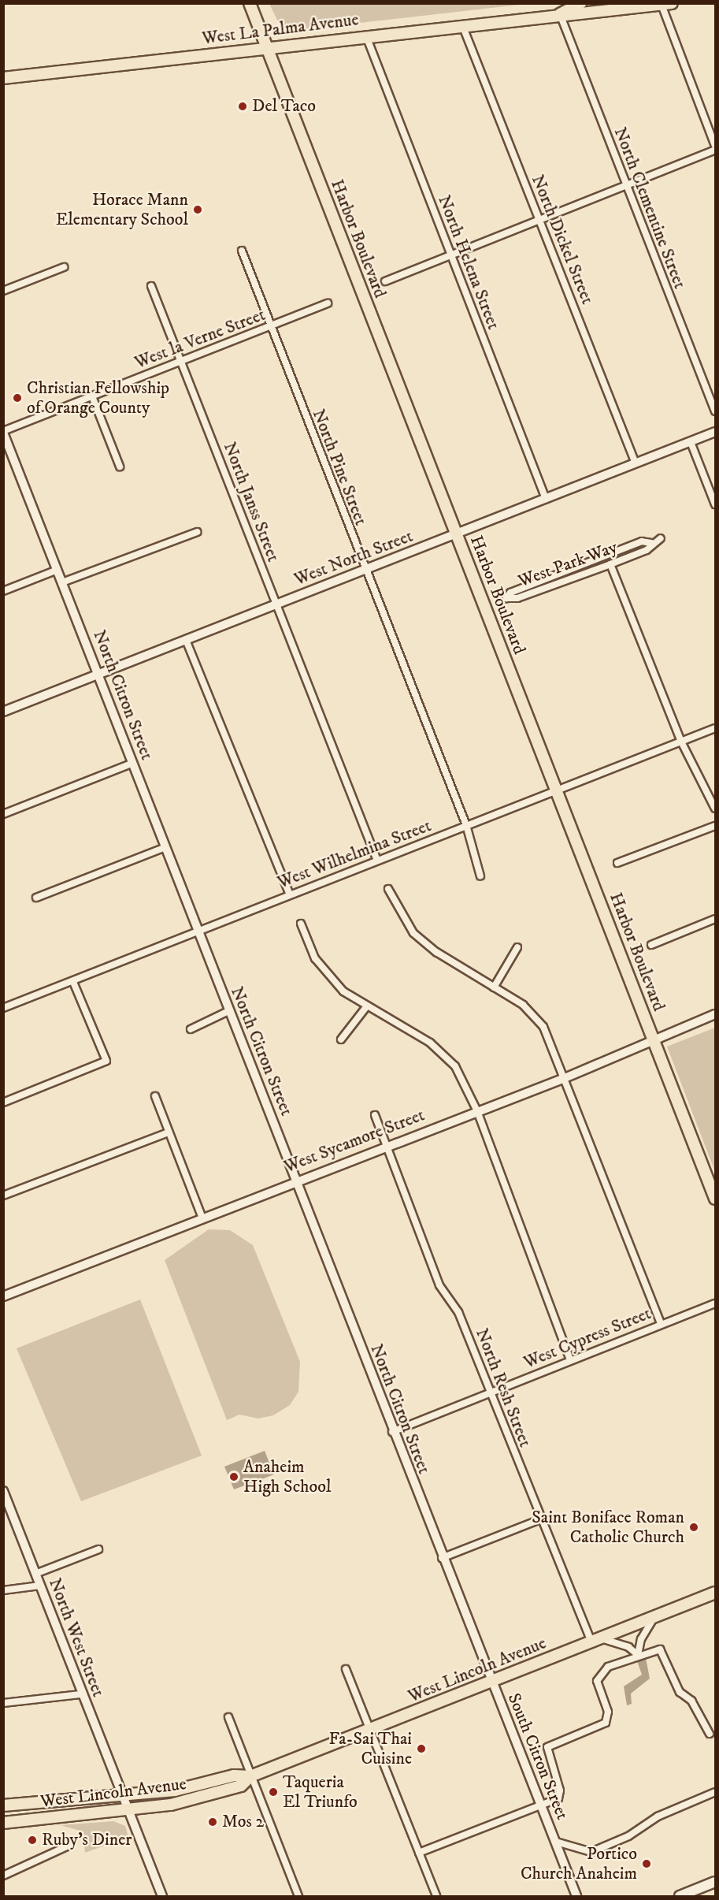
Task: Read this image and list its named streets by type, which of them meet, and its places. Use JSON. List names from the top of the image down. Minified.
{"streets":{"main road":["West La Palma Avenue","Harbor Boulevard","West Lincoln Avenue"],"street":["North Clementine Street","North Dickel Street","North Helena Street","West la Verne Street","North Pine Street","North Janss Street","West North Street","West Park Way","North Citron Street","West Wilhelmina Street","West Sycamore Street","West Cypress Street","North Resh Street","North West Street","South Citron Street"]},"crossings":[["West La Palma Avenue","North Clementine Street"],["West La Palma Avenue","Harbor Boulevard"],["West La Palma Avenue","North Dickel Street"],["West La Palma Avenue","North Helena Street"],["Harbor Boulevard","West North Street"],["Harbor Boulevard","West Wilhelmina Street"],["Harbor Boulevard","West Sycamore Street"],["North Dickel Street","West North Street"],["North Helena Street","West North Street"],["West la Verne Street","North Pine Street"],["West la Verne Street","North Janss Street"],["West la Verne Street","North Citron Street"],["North Pine Street","West North Street"],["North Pine Street","West Wilhelmina Street"],["North Janss Street","West North Street"],["North Janss Street","West Wilhelmina Street"],["West North Street","North Citron Street"],["North Citron Street","West Wilhelmina Street"],["North Citron Street","West Sycamore Street"],["North Citron Street","West Cypress Street"],["North Citron Street","West Lincoln Avenue"],["North Citron Street","South Citron Street"],["West Sycamore Street","North Resh Street"],["West Cypress Street","North Resh Street"],["North Resh Street","West Lincoln Avenue"],["North West Street","West Lincoln Avenue"],["West Lincoln Avenue","South Citron Street"]],"places":["Del Taco","Horace Mann Elementary School","Christian Fellowship of Orange County","Anaheim High School","Saint Boniface Roman Catholic Church","Fa-Sai Thai Cuisine","Taqueria El Triunfo","Mos 2","Ruby's Diner","Portico Church Anaheim"]}
